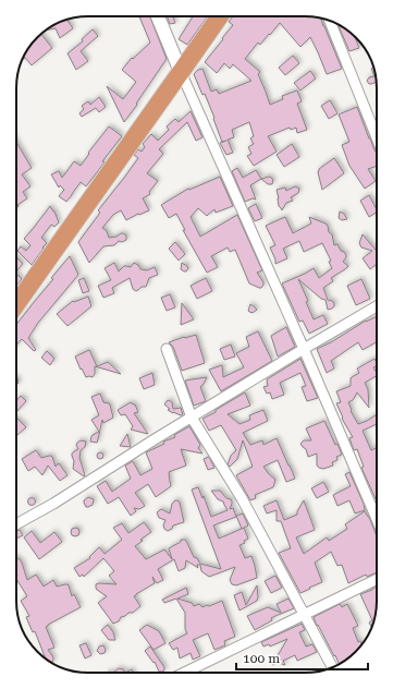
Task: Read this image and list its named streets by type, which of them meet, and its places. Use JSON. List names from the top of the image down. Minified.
{"scale_bar":"100 m"}
